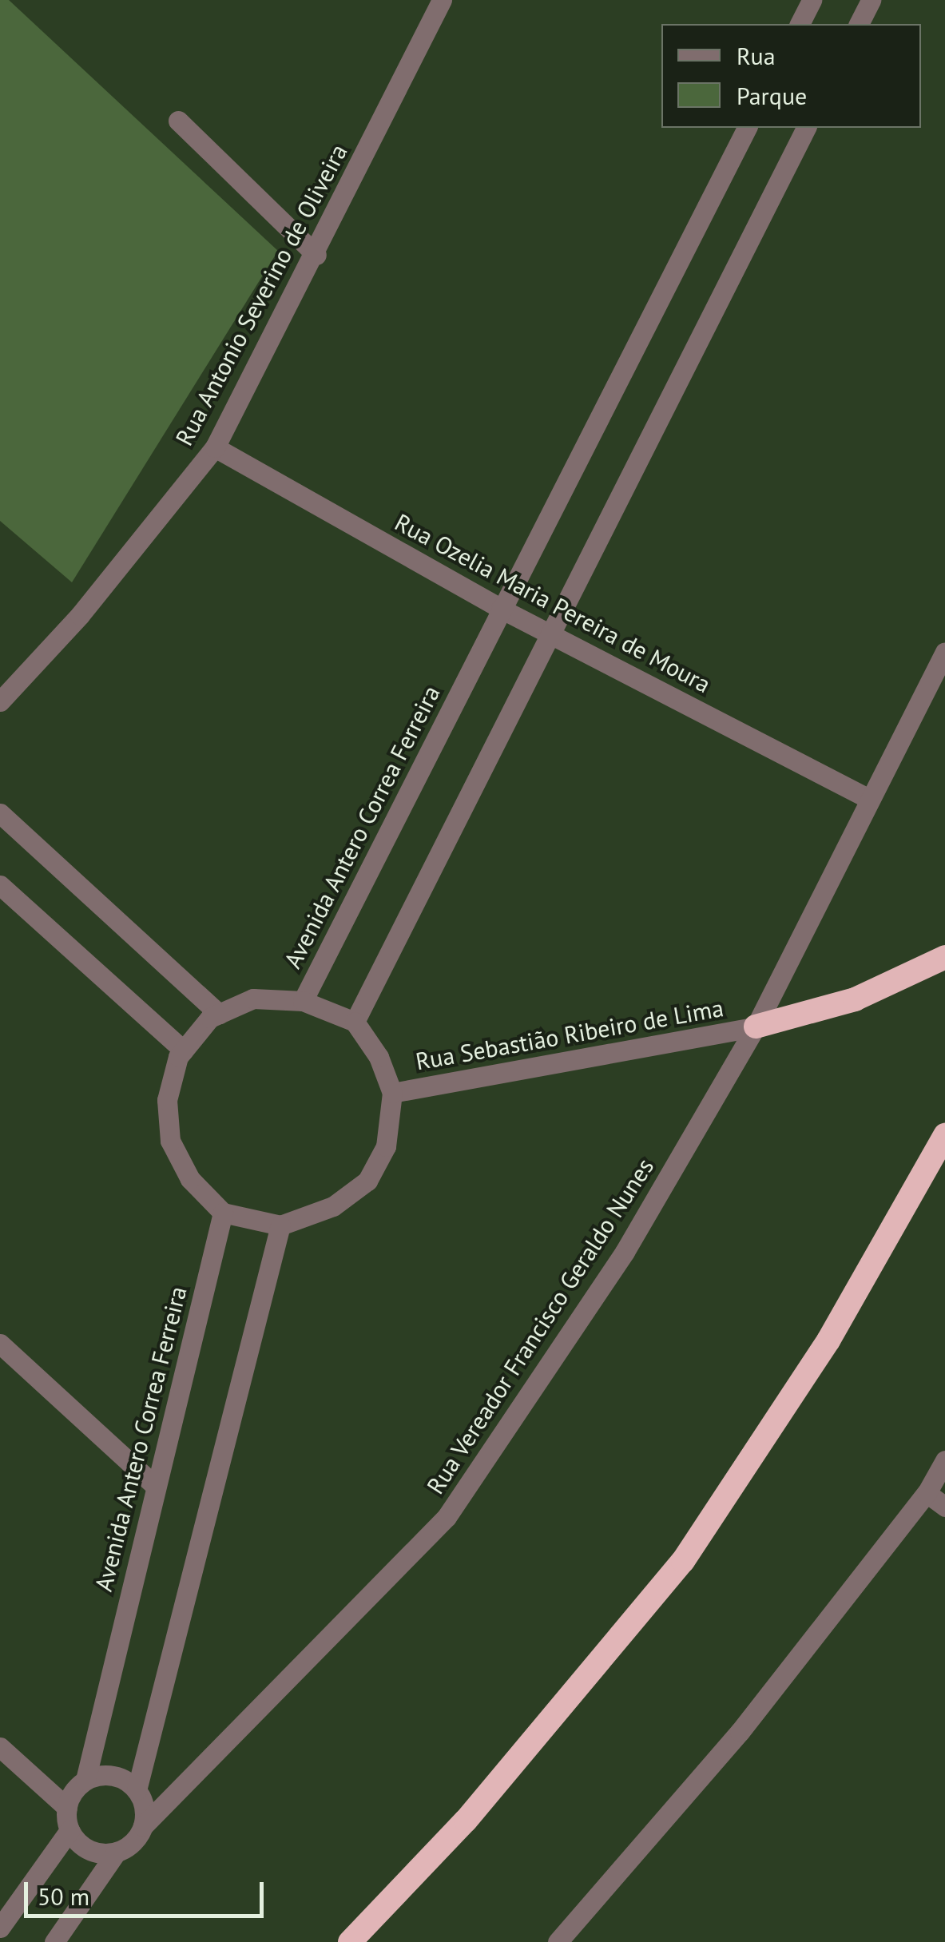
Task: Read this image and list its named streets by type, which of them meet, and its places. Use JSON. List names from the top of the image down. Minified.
{"streets":{"street":["Rua Antonio Severino de Oliveira","Rua Ozelia Maria Pereira de Moura","Avenida Antero Correa Ferreira","Rua Sebastião Ribeiro de Lima","Rua Vereador Francisco Geraldo Nunes"]},"crossings":[["Rua Antonio Severino de Oliveira","Rua Ozelia Maria Pereira de Moura"],["Rua Ozelia Maria Pereira de Moura","Avenida Antero Correa Ferreira"],["Rua Ozelia Maria Pereira de Moura","Rua Vereador Francisco Geraldo Nunes"],["Avenida Antero Correa Ferreira","Rua Sebastião Ribeiro de Lima"],["Avenida Antero Correa Ferreira","Rua Vereador Francisco Geraldo Nunes"],["Rua Sebastião Ribeiro de Lima","Rua Vereador Francisco Geraldo Nunes"]],"legend":["Rua","Parque"],"scale_bar":"50 m"}
